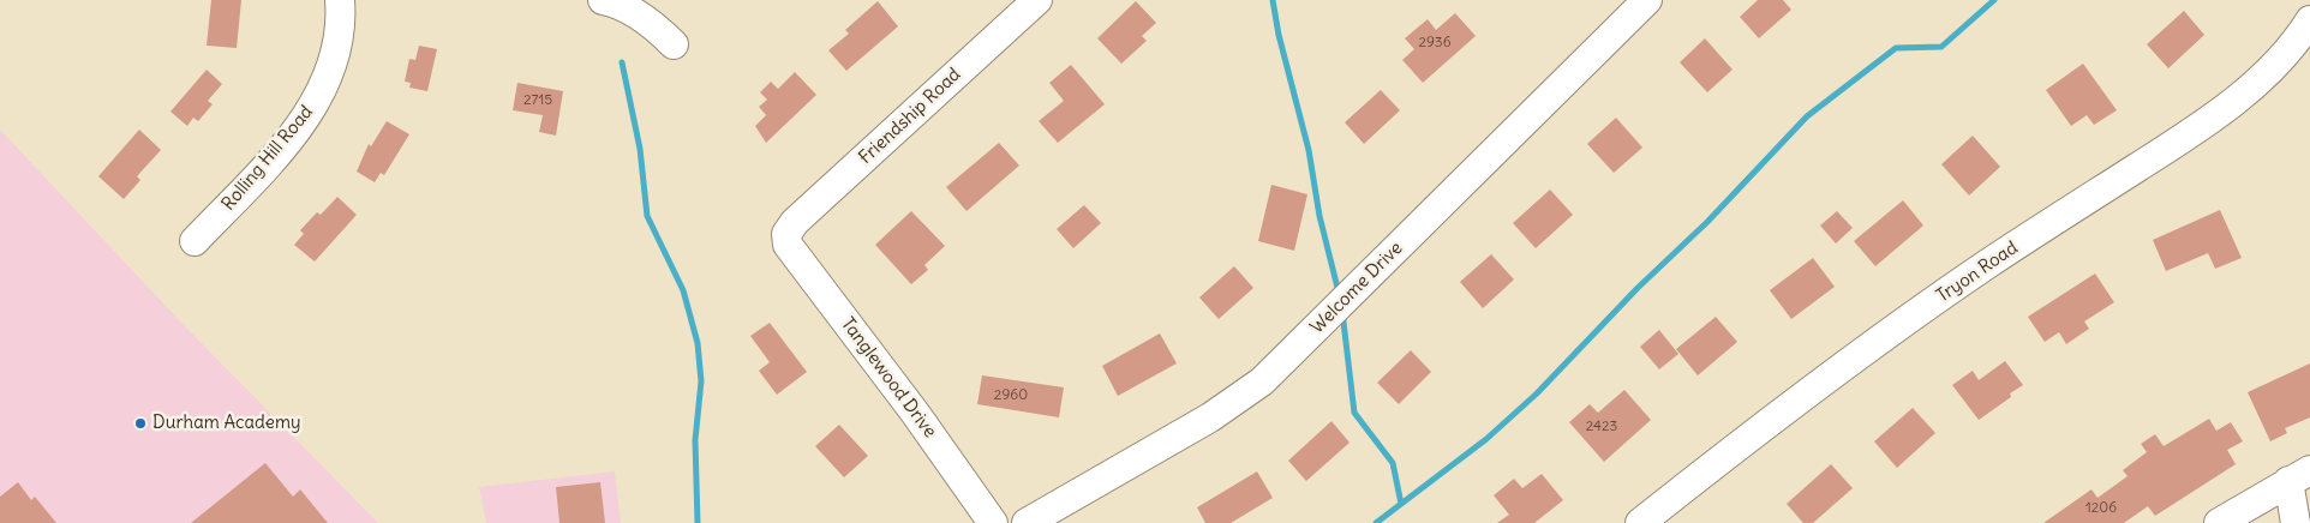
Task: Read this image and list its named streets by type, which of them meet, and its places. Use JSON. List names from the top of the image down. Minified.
{"streets":{"street":["Friendship Road","Rolling Hill Road","Tryon Road","Welcome Drive","Tanglewood Drive"]},"crossings":[["Friendship Road","Tanglewood Drive"]],"places":["Durham Academy"],"house_numbers":["2936","2715","2960","2423","1206"]}
